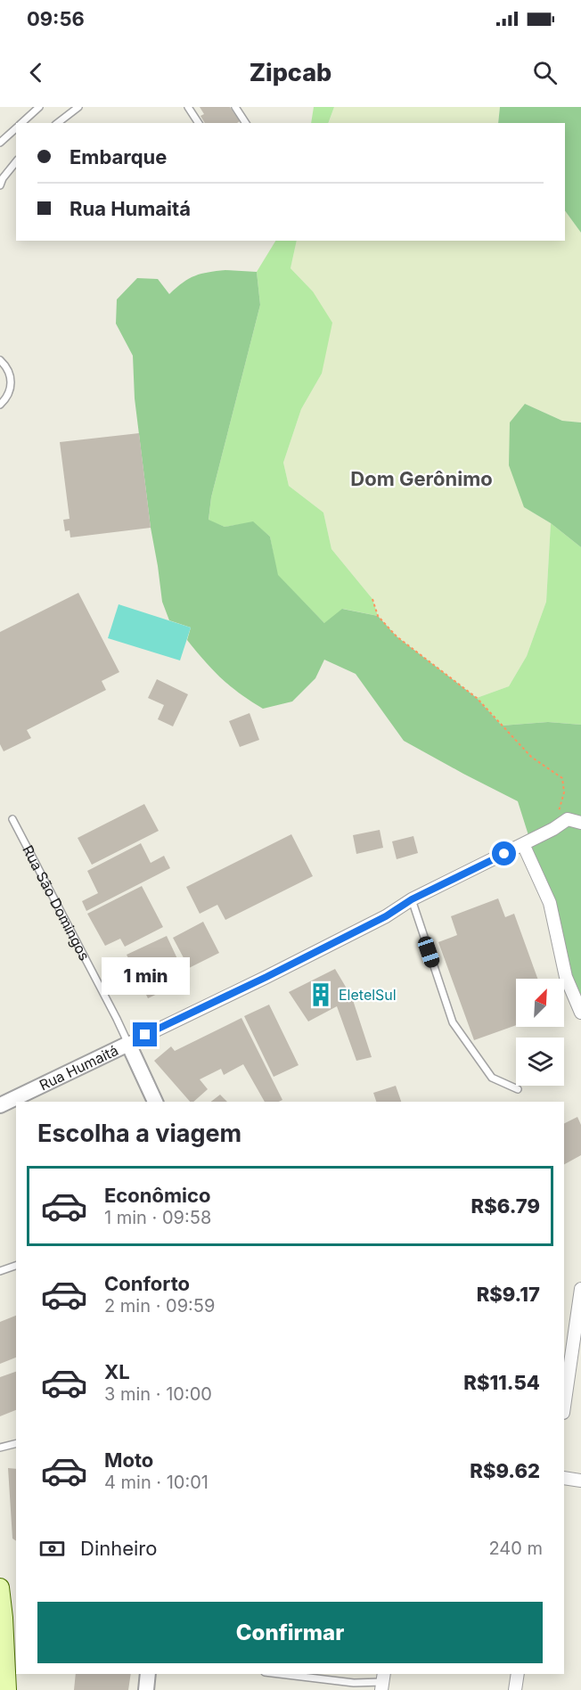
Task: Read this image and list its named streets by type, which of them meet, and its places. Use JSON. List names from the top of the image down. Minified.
{"streets":{"street":["Rua São Domingos","Rua Humaitá"]},"crossings":[["Rua São Domingos","Rua Humaitá"]],"districts":["Dom Gerônimo"],"places":{"building":["EletelSul"]},"north":"top right","page":{"status":"09:56","header":"Zipcab","banner":["Embarque","Rua Humaitá"],"bubble":"1 min","heading":"Escolha a viagem","list":[{"name":"Econômico","note":"1 min · 09:58","value":"R$6.79"},{"name":"Conforto","note":"2 min · 09:59","value":"R$9.17"},{"name":"XL","note":"3 min · 10:00","value":"R$11.54"},{"name":"Moto","note":"4 min · 10:01","value":"R$9.62"}],"pay":["Dinheiro","240 m"],"buttons":"Confirmar"}}
